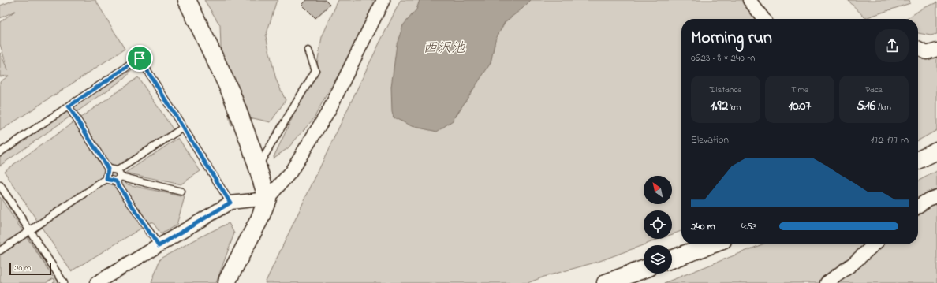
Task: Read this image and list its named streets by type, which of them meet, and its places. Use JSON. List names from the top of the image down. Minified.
{"water":["西沢池"],"scale_bar":"20 m","north":"top left","page":{"heading":["Morning run","06:23 · 8 × 240 m"],"stats":[["Distance","1.92 km"],["Time","10:07"],["Pace","5:16 /km"]],"chart":["Elevation","172–177 m"],"list":[{"name":"240 m","note":"4:53"}],"scale":"20 m"}}
